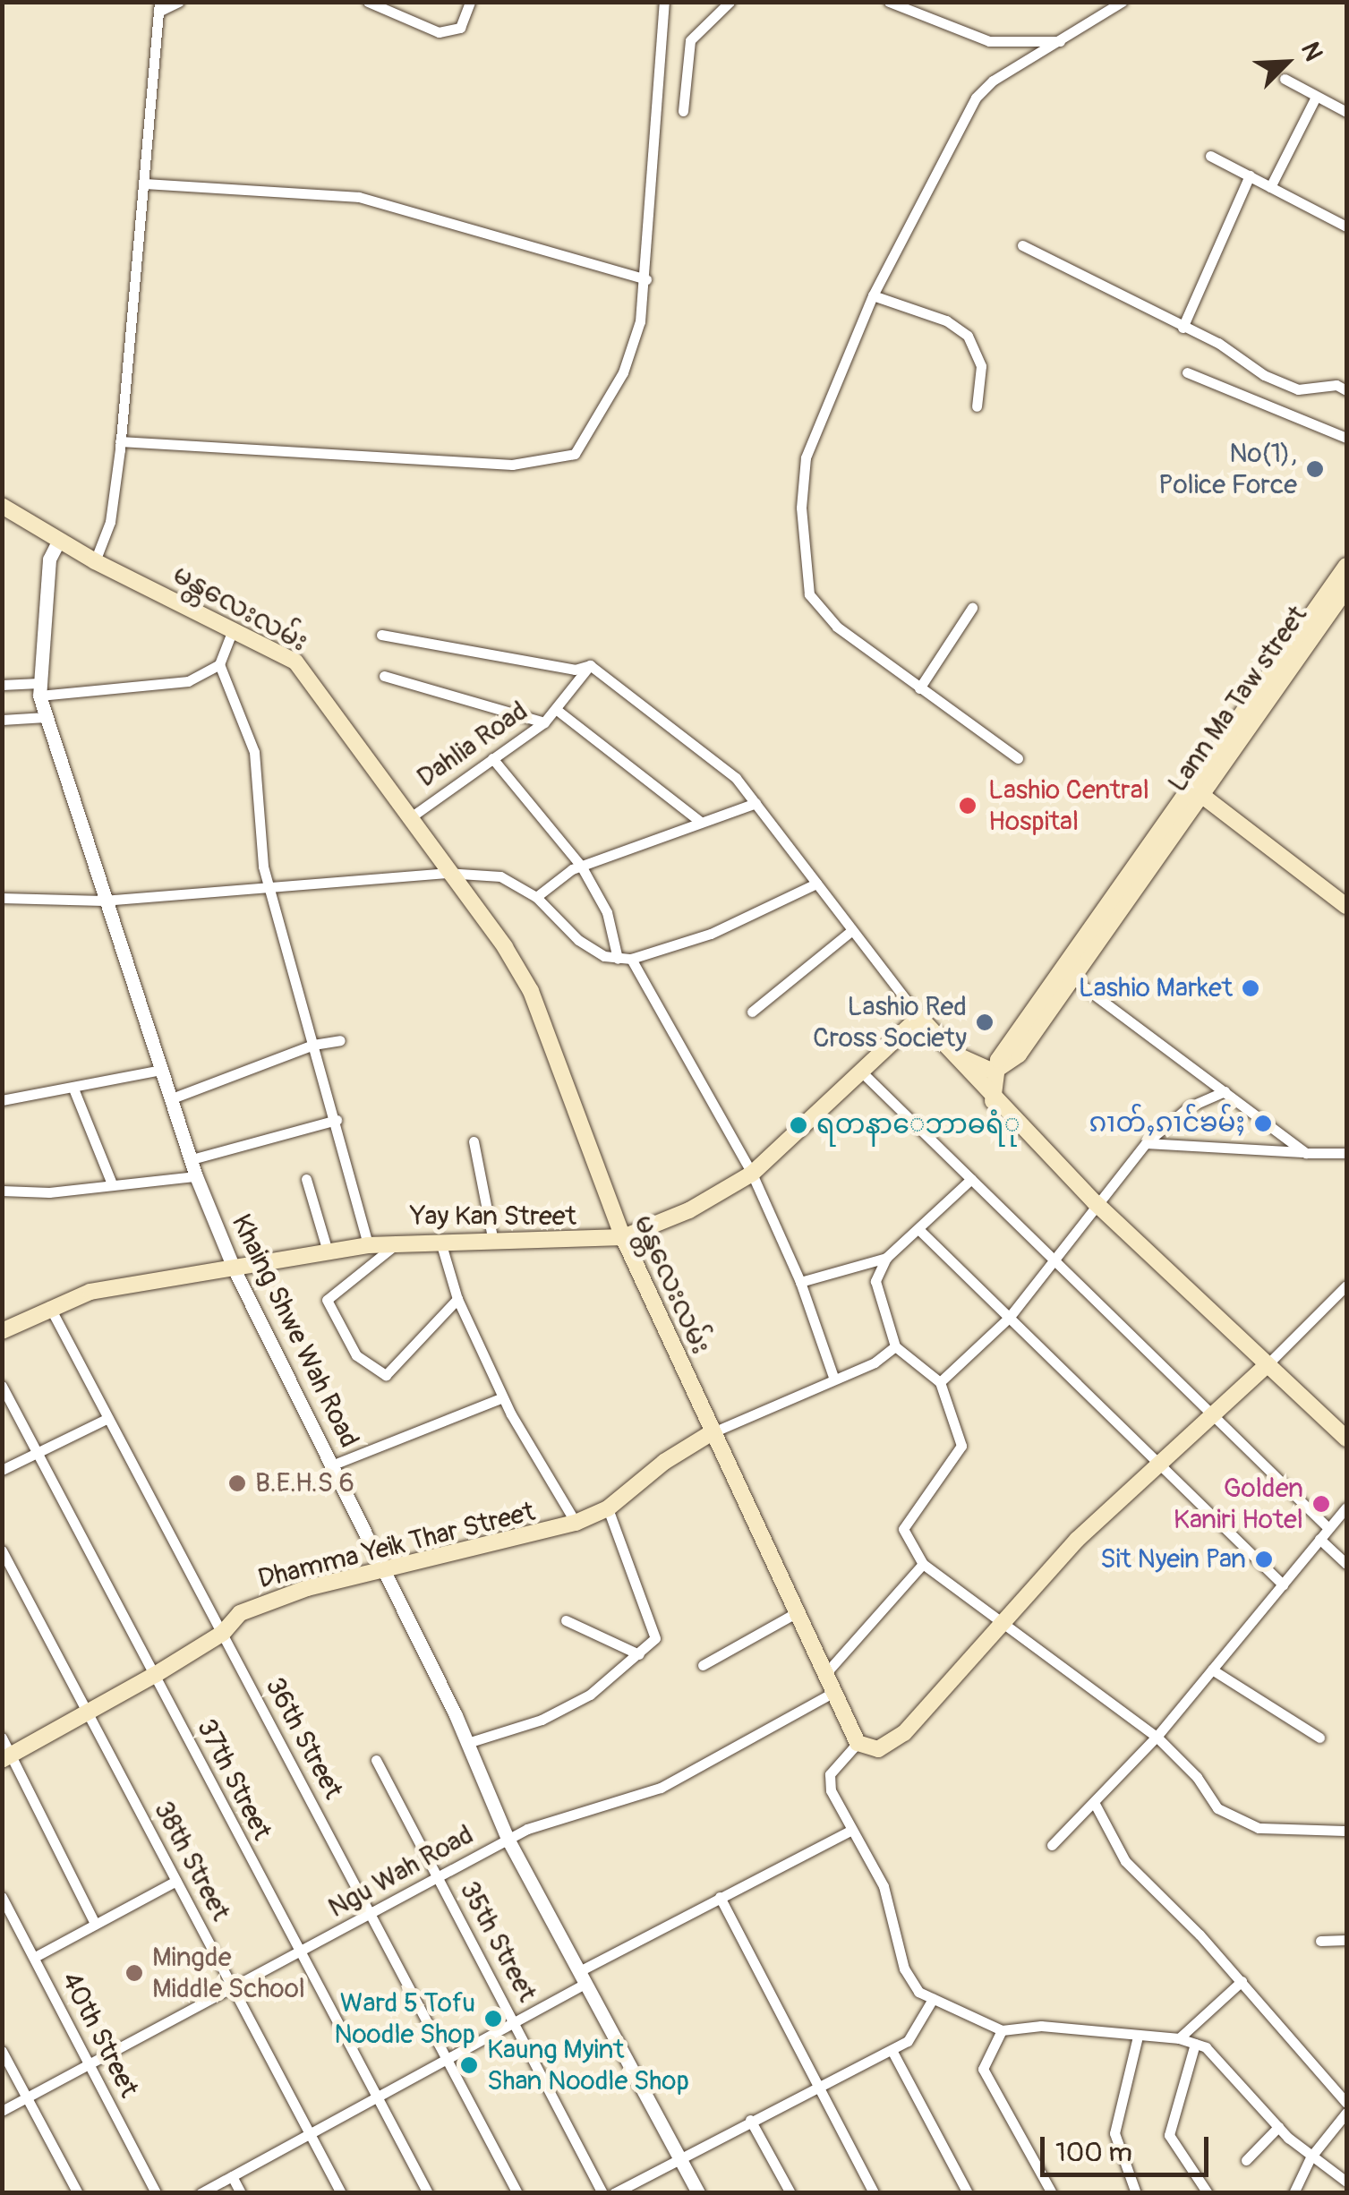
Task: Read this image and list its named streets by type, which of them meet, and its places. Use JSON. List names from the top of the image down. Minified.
{"streets":{"main road":["မန္တလေးလမ်း","Lann Ma Taw street","Yay Kan Street","Dhamma Yeik Thar Street"],"street":["Dahlia Road","Khaing Shwe Wah Road","36th Street","37th Street","38th Street","Ngu Wah Road","35th Street","40th Street"]},"crossings":[["မန္တလေးလမ်း","Dahlia Road"],["မန္တလေးလမ်း","Yay Kan Street"],["မန္တလေးလမ်း","Khaing Shwe Wah Road"],["မန္တလေးလမ်း","Dhamma Yeik Thar Street"],["မန္တလေးလမ်း","Ngu Wah Road"],["Yay Kan Street","Khaing Shwe Wah Road"],["Yay Kan Street","36th Street"],["Khaing Shwe Wah Road","Dhamma Yeik Thar Street"],["Khaing Shwe Wah Road","Ngu Wah Road"],["Dhamma Yeik Thar Street","36th Street"],["Dhamma Yeik Thar Street","37th Street"],["Dhamma Yeik Thar Street","38th Street"],["36th Street","Ngu Wah Road"],["37th Street","Ngu Wah Road"],["38th Street","Ngu Wah Road"],["Ngu Wah Road","35th Street"],["Ngu Wah Road","40th Street"]],"places":["No(1), Police Force","Lashio Central Hospital","Lashio Market","Lashio Red Cross Society","ၵၢတ်ႇၵၢင်ၶမ်ႈ","ရတနာေဘာဓရံု","B.E.H.S 6","Golden Kaniri Hotel","Sit Nyein Pan","Mingde Middle School","Ward 5 Tofu Noodle Shop","Kaung Myint Shan Noodle Shop"],"scale_bar":"100 m","north":"top right"}
